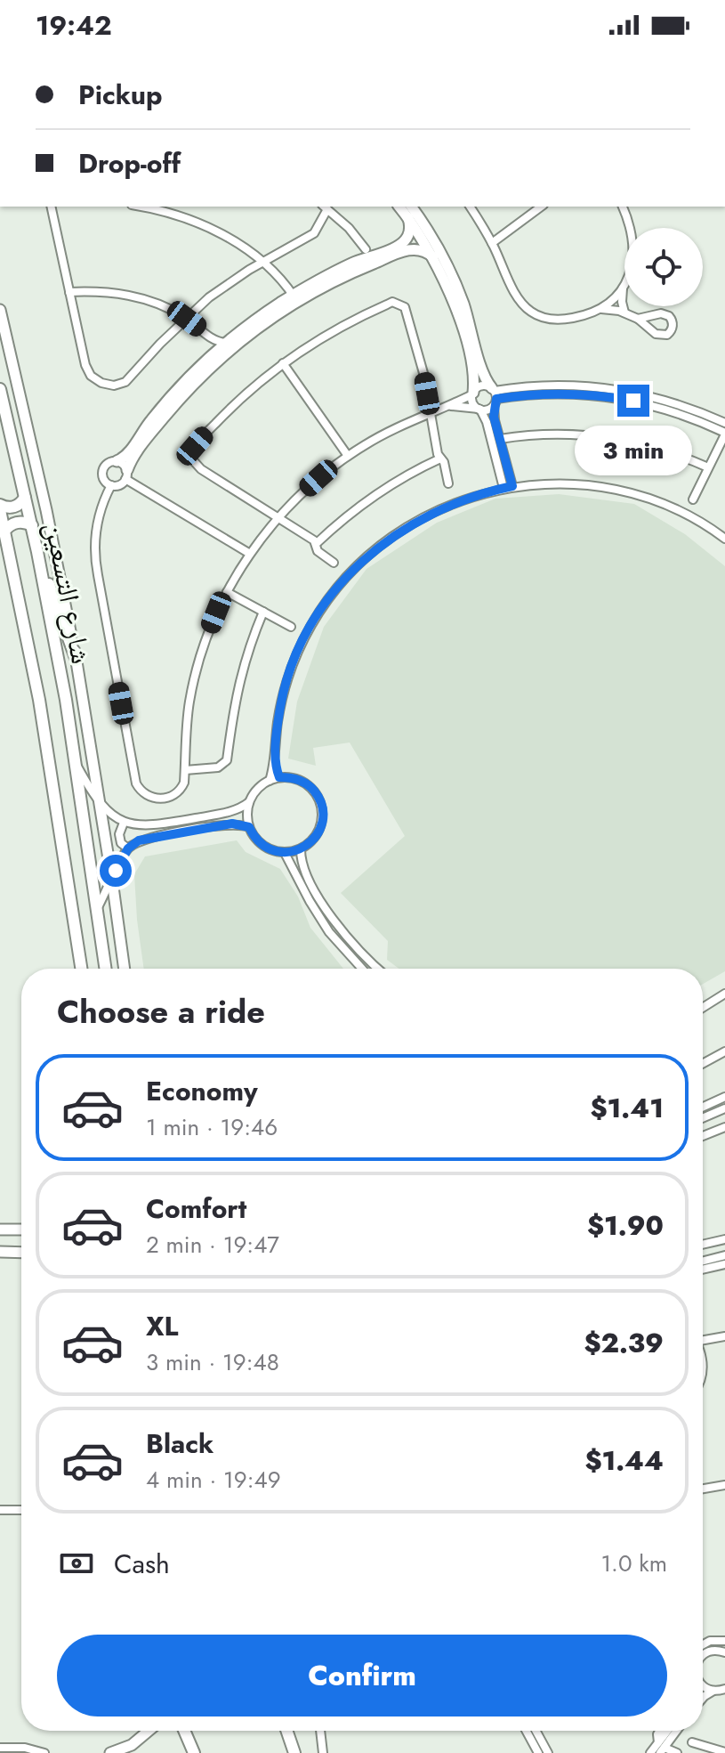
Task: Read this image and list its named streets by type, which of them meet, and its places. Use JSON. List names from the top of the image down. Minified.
{"streets":{"main road":["شارع التسعين"]},"page":{"status":"19:42","banner":["Pickup","Drop-off"],"bubble":"3 min","heading":"Choose a ride","list":[{"name":"Economy","note":"1 min · 19:46","value":"$1.41"},{"name":"Comfort","note":"2 min · 19:47","value":"$1.90"},{"name":"XL","note":"3 min · 19:48","value":"$2.39"},{"name":"Black","note":"4 min · 19:49","value":"$1.44"}],"pay":["Cash","1.0 km"],"buttons":"Confirm"}}
